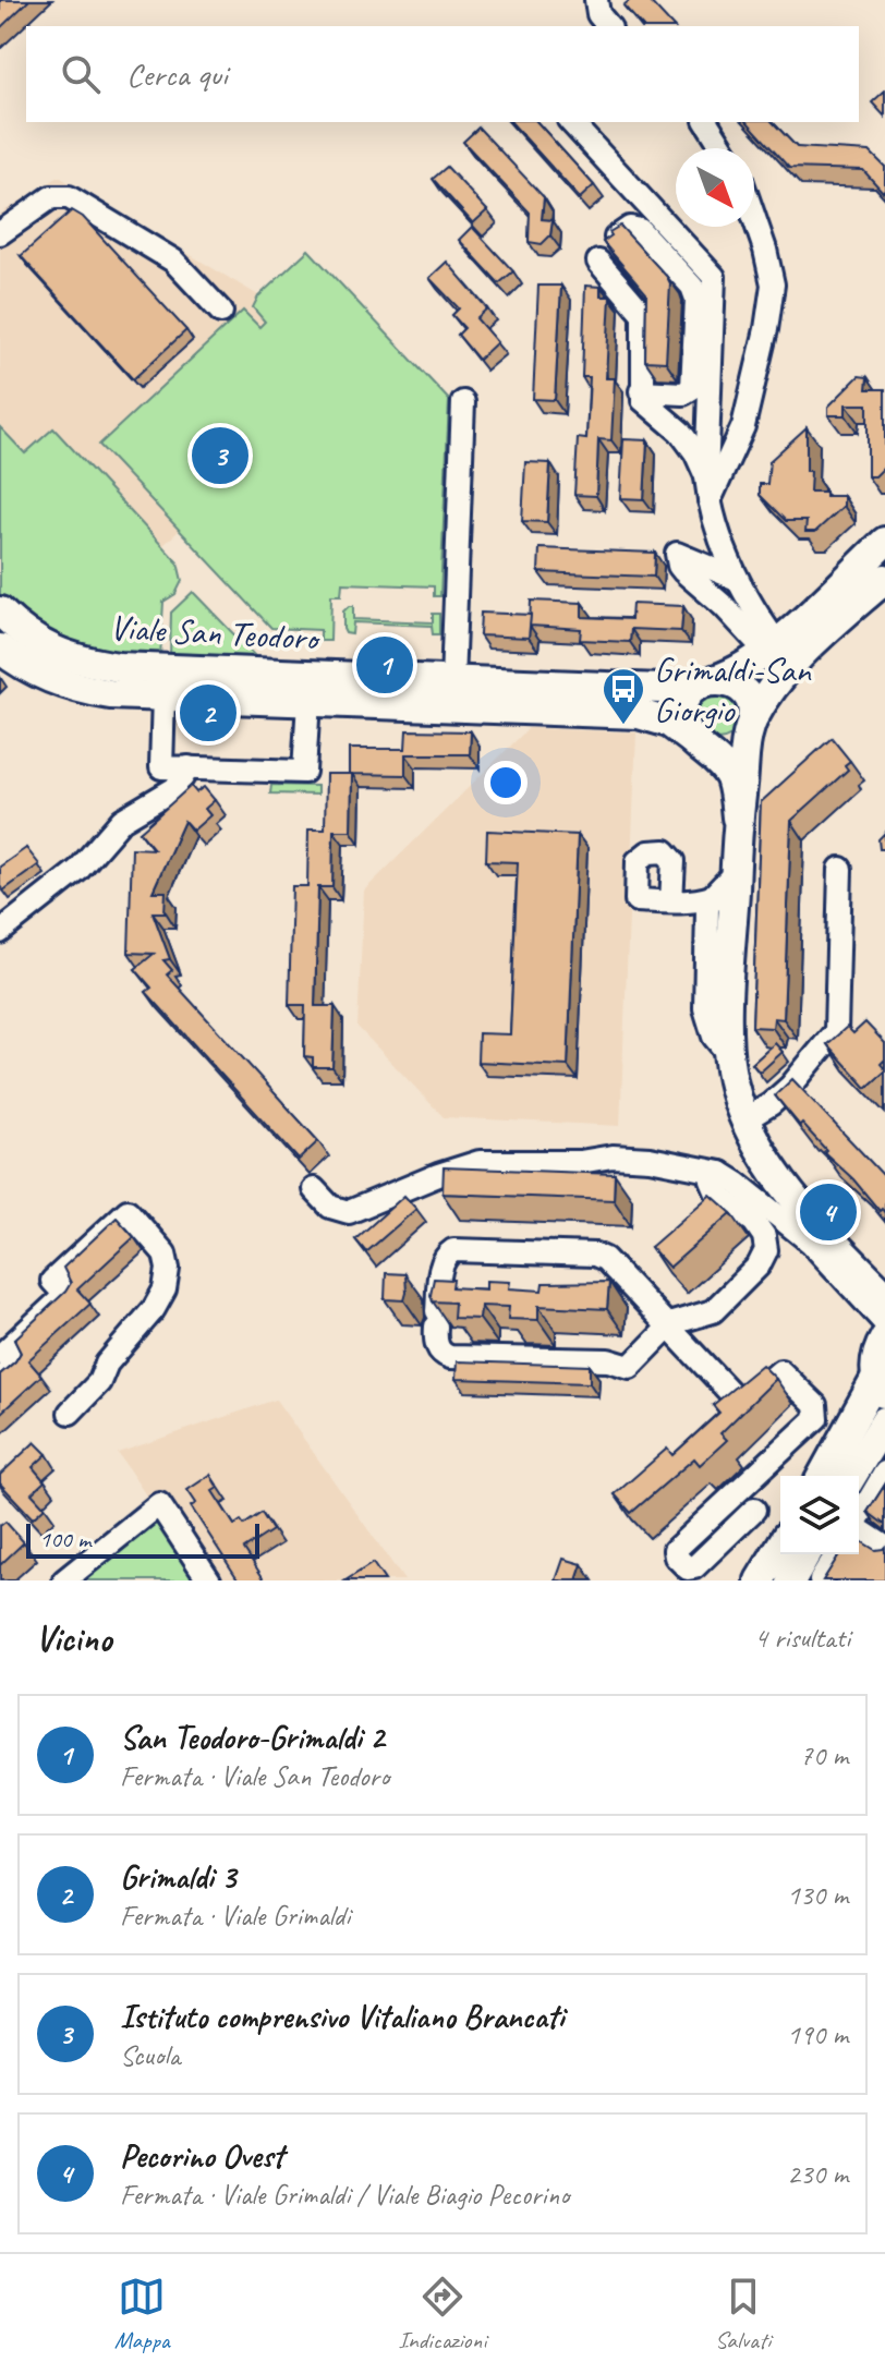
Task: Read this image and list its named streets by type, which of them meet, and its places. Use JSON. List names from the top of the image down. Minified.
{"streets":{"main road":["Viale San Teodoro"]},"places":{"bus stop":["Grimaldi-San Giorgio"]},"scale_bar":"100 m","north":"bottom right","page":{"search":"Cerca qui","pins":["3","1","2","4"],"scale":"100 m","heading":["Vicino","4 risultati"],"list":[{"mark":"1","name":"San Teodoro-Grimaldi 2","note":"Fermata · Viale San Teodoro","value":"70 m"},{"mark":"2","name":"Grimaldi 3","note":"Fermata · Viale Grimaldi","value":"130 m"},{"mark":"3","name":"Istituto comprensivo Vitaliano Brancati","note":"Scuola","value":"190 m"},{"mark":"4","name":"Pecorino Ovest","note":"Fermata · Viale Grimaldi / Viale Biagio Pecorino","value":"230 m"}],"nav":["Mappa","Indicazioni","Salvati"]}}
